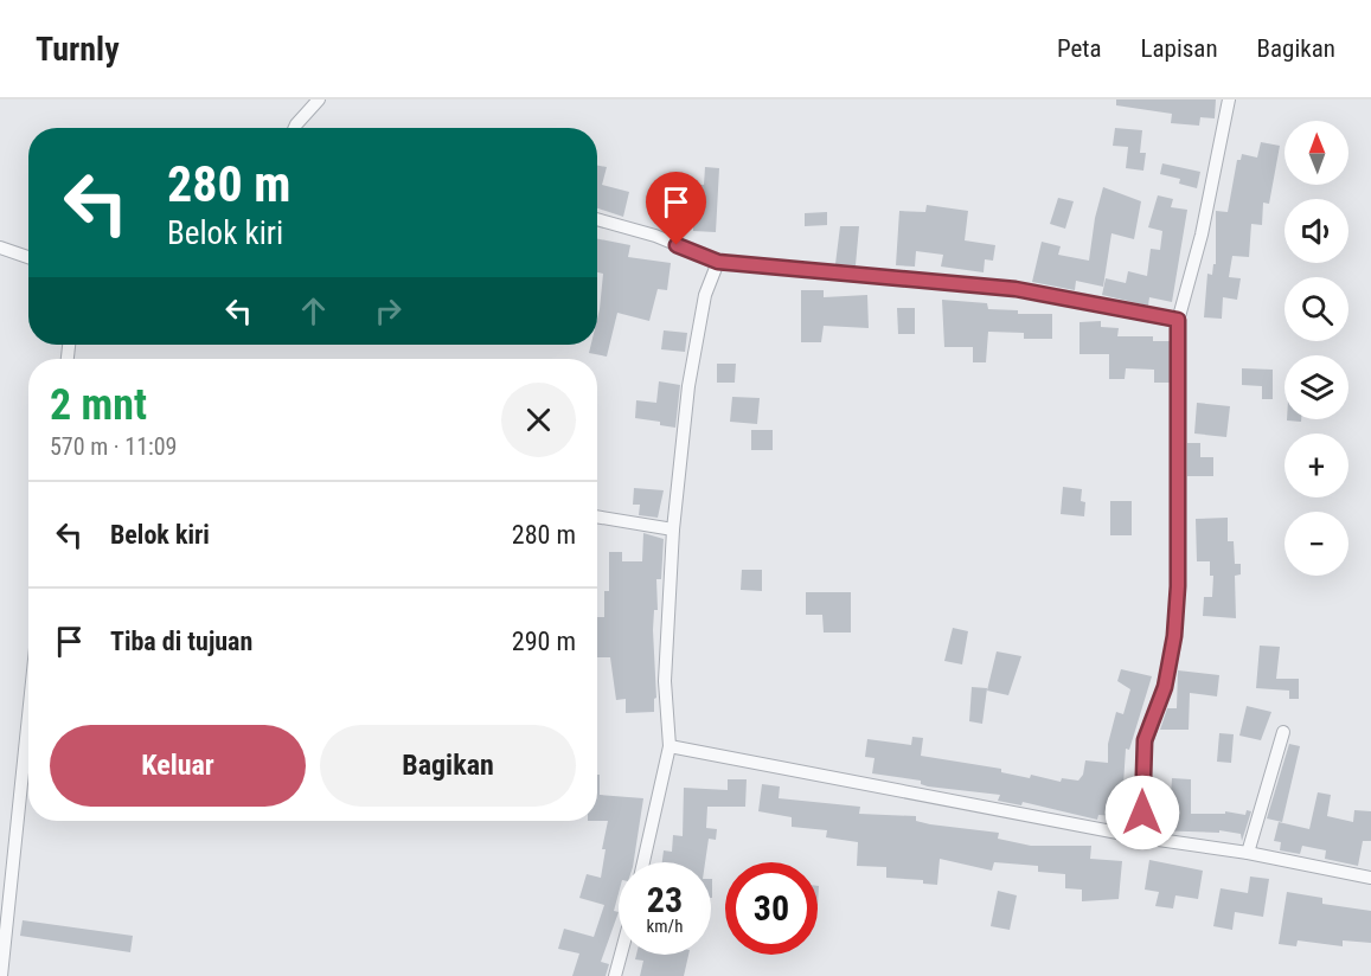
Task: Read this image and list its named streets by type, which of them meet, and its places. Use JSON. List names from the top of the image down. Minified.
{"north":"top","page":{"header":"Turnly","nav":["Peta","Lapisan","Bagikan"],"map_buttons":["+","−"],"turn":["280 m","Belok kiri"],"heading":["2 mnt","570 m · 11:09"],"list":[{"name":"Belok kiri","value":"280 m"},{"name":"Tiba di tujuan","value":"290 m"}],"buttons":["Keluar","Bagikan"],"speed":"23 km/h","limit":"30"}}
